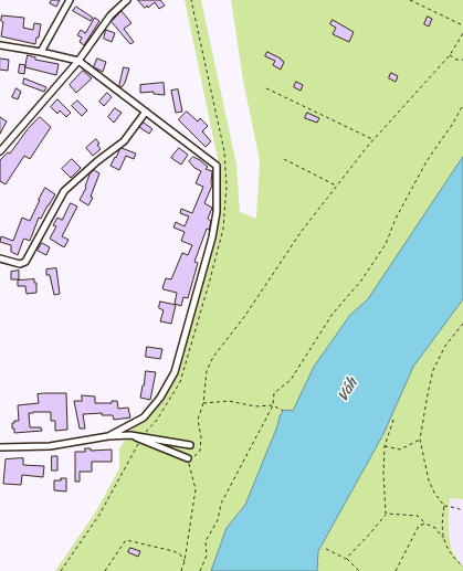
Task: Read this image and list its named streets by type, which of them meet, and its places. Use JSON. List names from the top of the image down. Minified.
{"water":["Váh"]}
